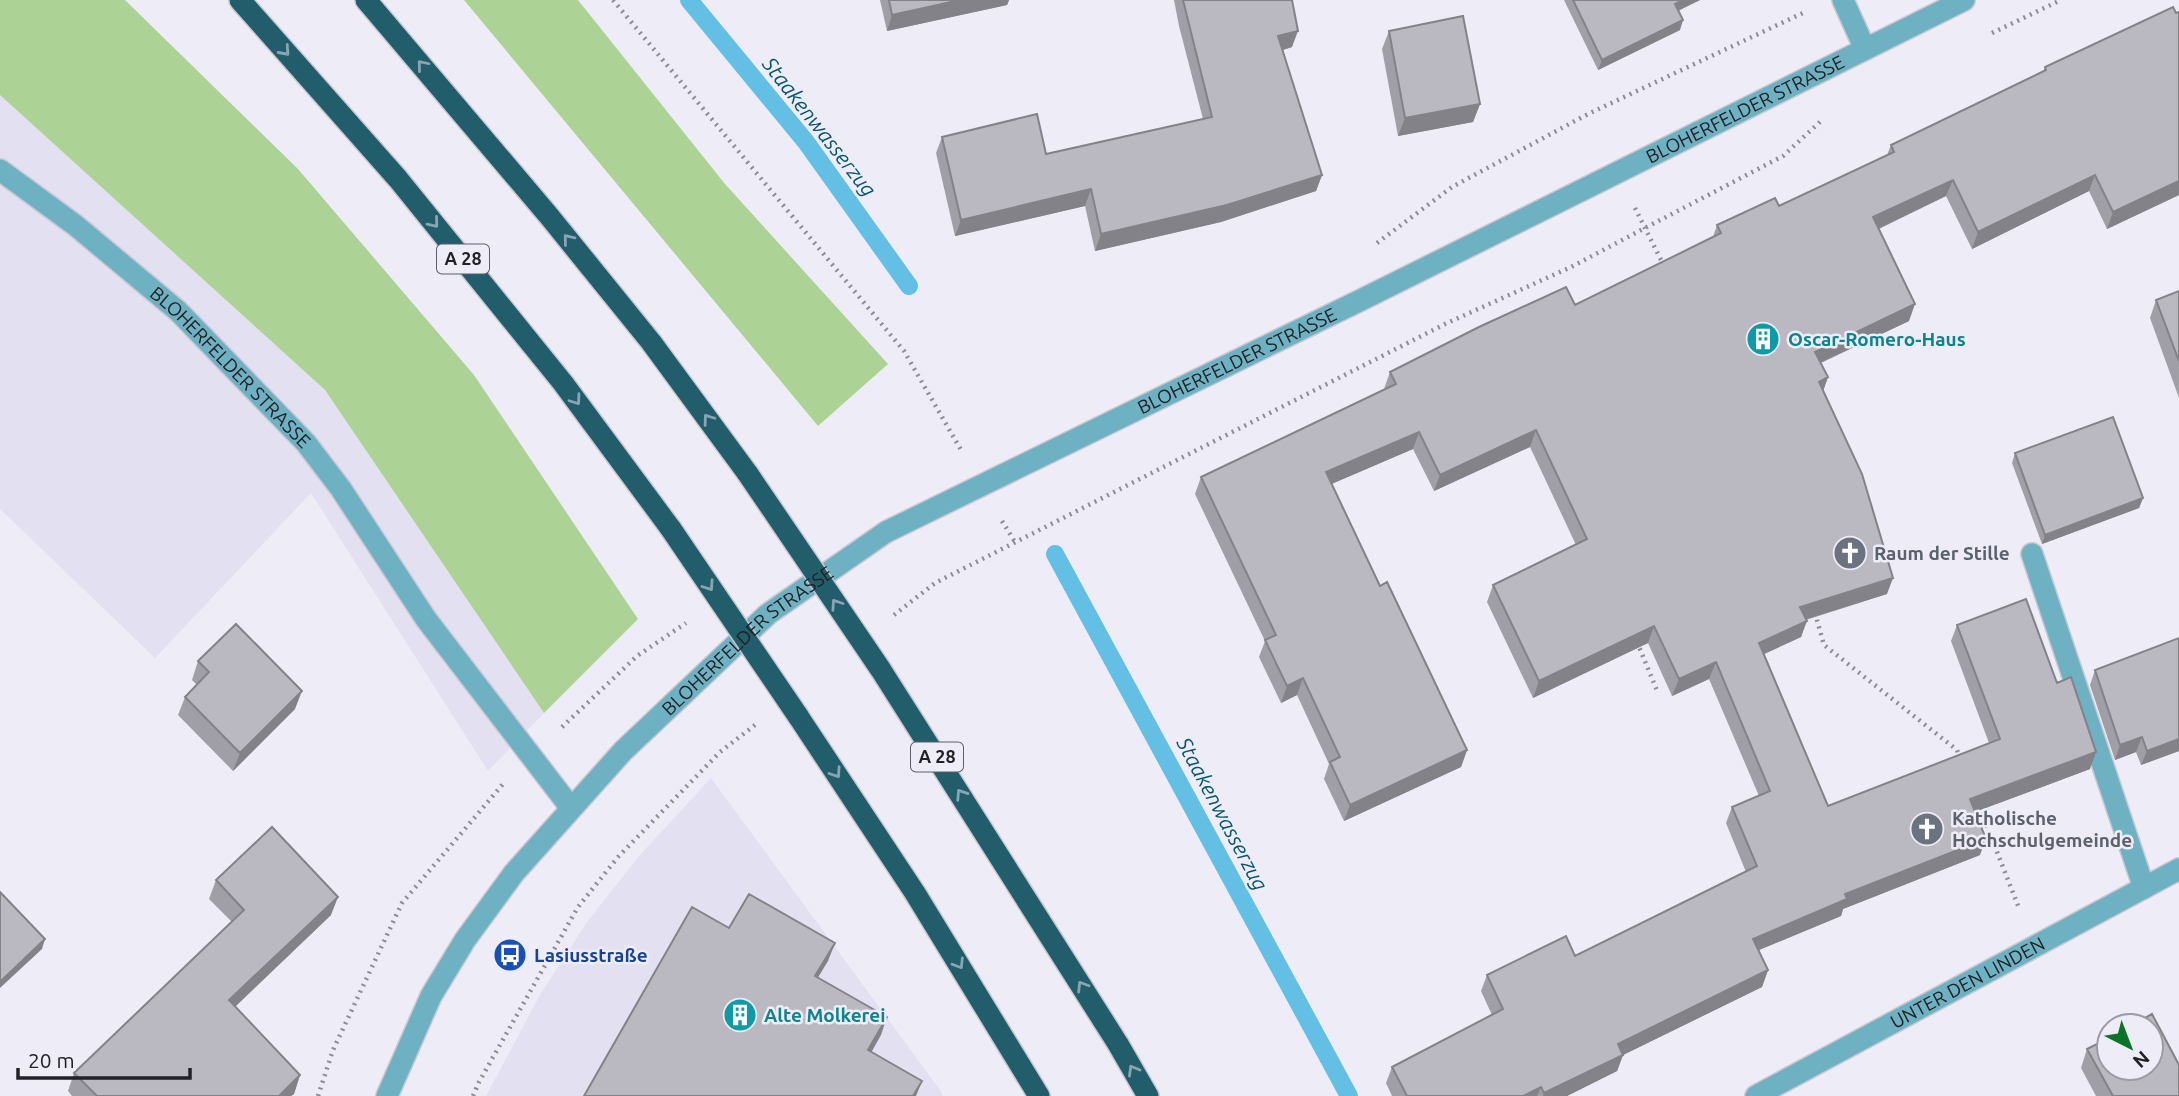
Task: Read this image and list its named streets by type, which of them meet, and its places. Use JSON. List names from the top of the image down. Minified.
{"streets":{"highway":["A 28"],"street":["BLOHERFELDER STRASSE","UNTER DEN LINDEN"]},"water":["Staakenwasserzug"],"places":{"building":["Oscar-Romero-Haus","Alte Molkerei"],"church":["Raum der Stille","Katholische Hochschulgemeinde"],"bus stop":["Lasiusstraße"]},"scale_bar":"20 m","north":"bottom right"}
